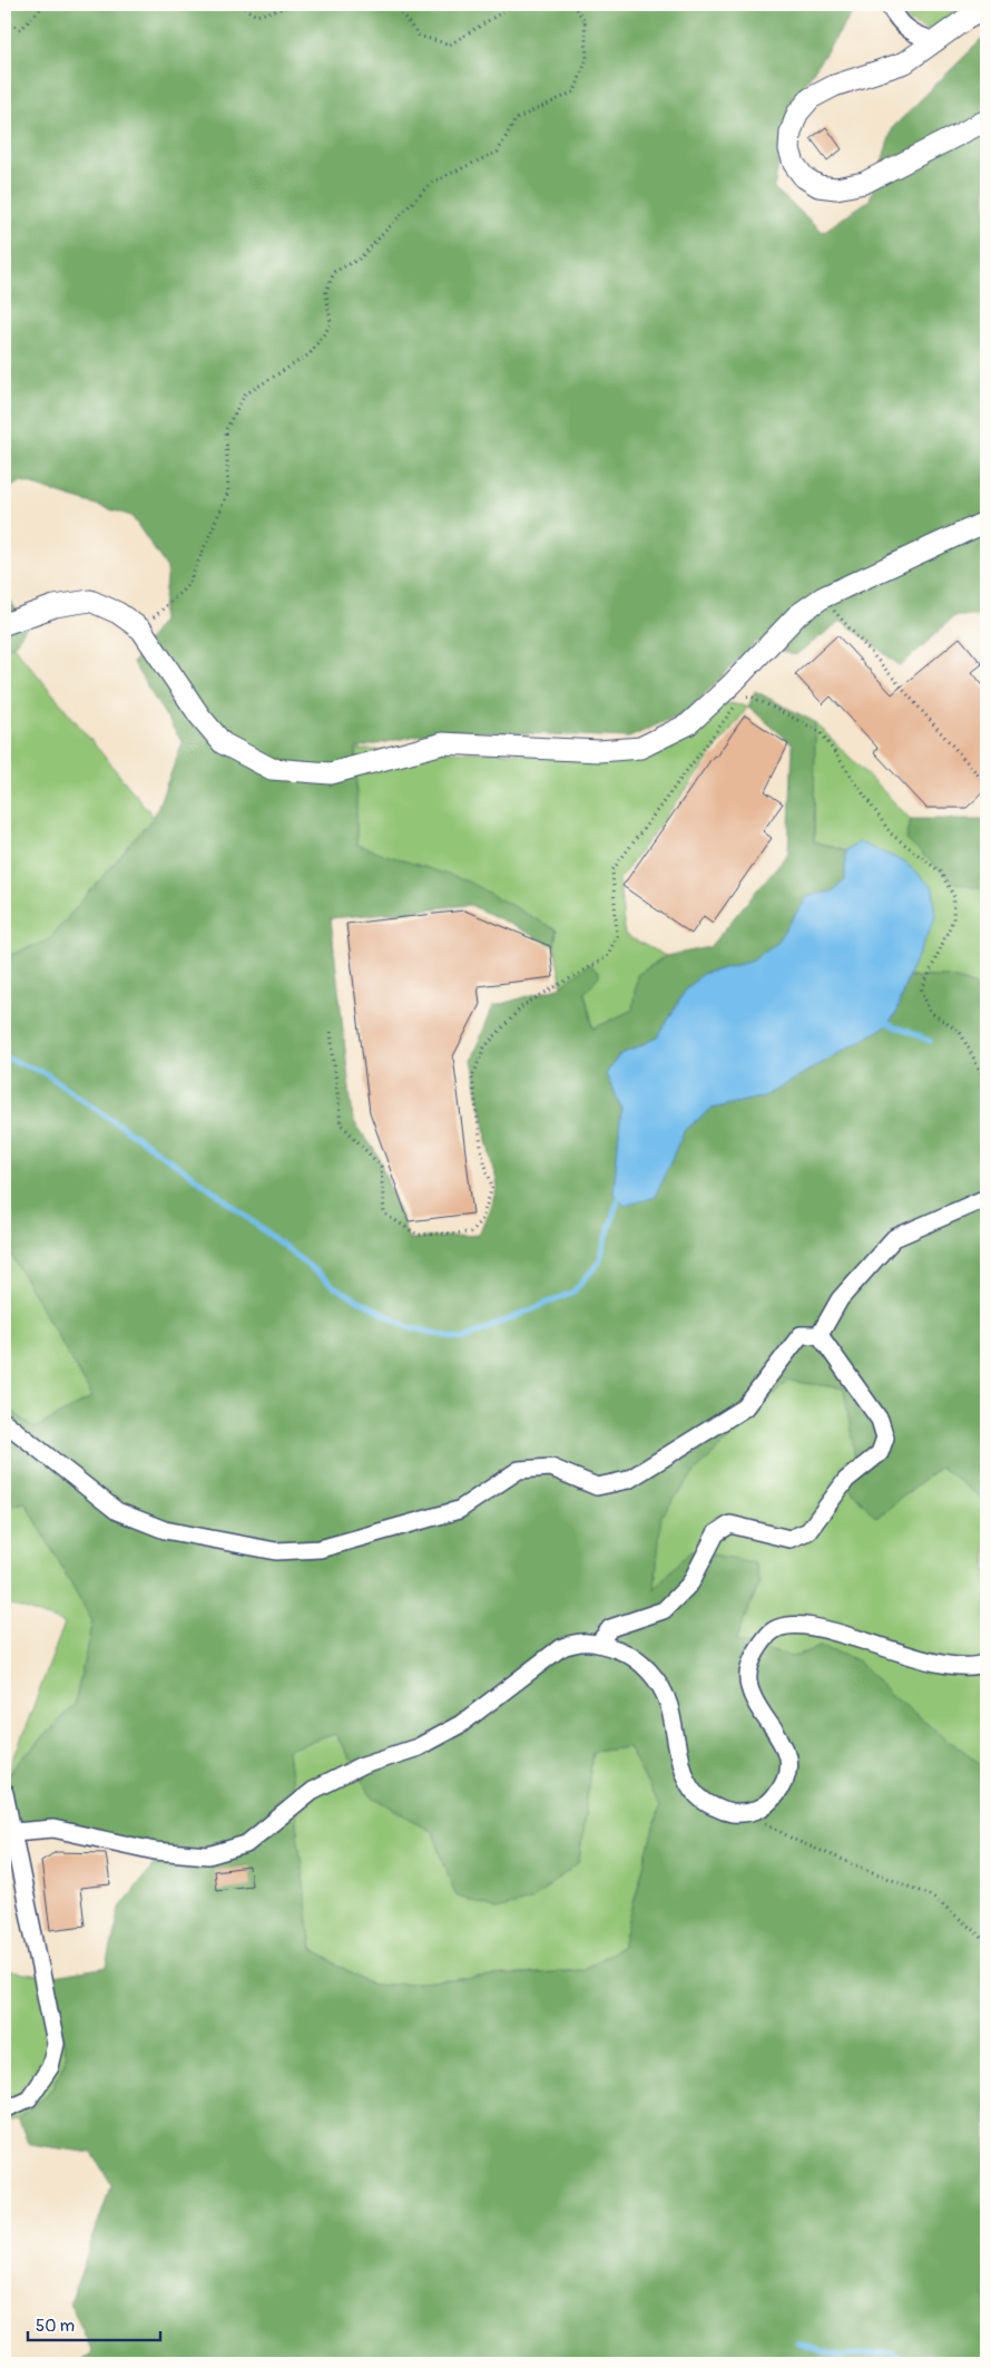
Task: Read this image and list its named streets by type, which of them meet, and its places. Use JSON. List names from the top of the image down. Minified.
{"scale_bar":"50 m"}
